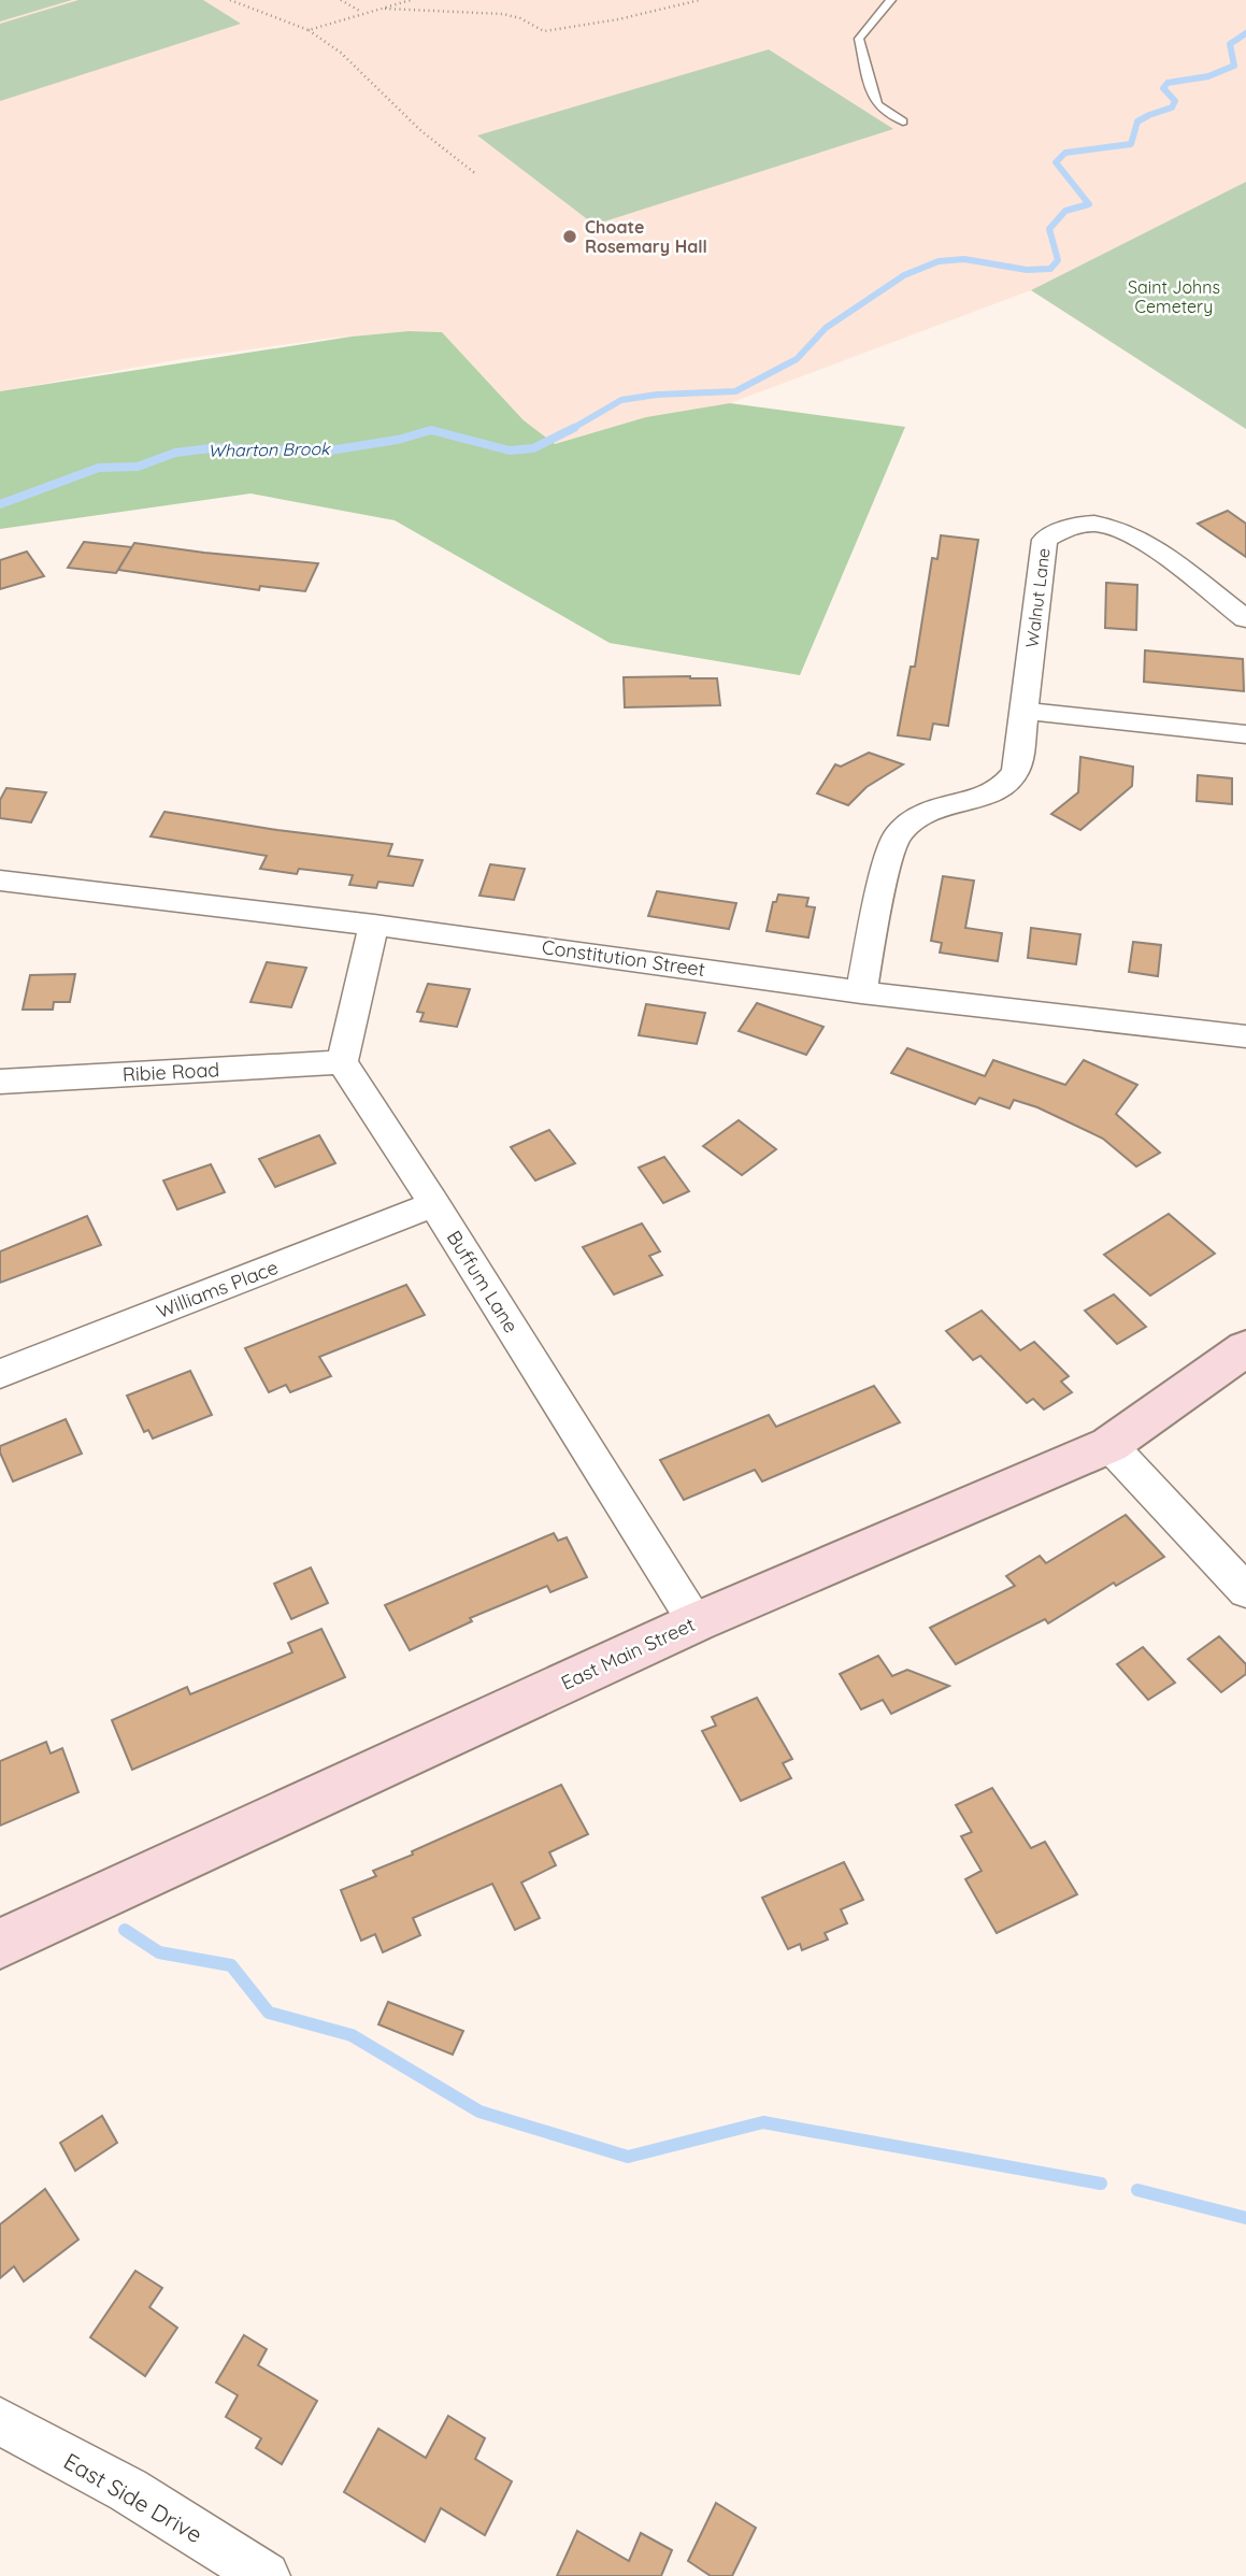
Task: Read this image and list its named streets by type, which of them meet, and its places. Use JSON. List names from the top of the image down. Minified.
{"streets":{"main road":["East Main Street"],"street":["Walnut Lane","Constitution Street","Ribie Road","Buffum Lane","Williams Place","East Side Drive"]},"crossings":[["Walnut Lane","Constitution Street"],["Ribie Road","Buffum Lane"],["Buffum Lane","Williams Place"],["Buffum Lane","East Main Street"]],"water":["Wharton Brook"],"parks":["Saint Johns Cemetery"],"places":["Choate Rosemary Hall"]}
